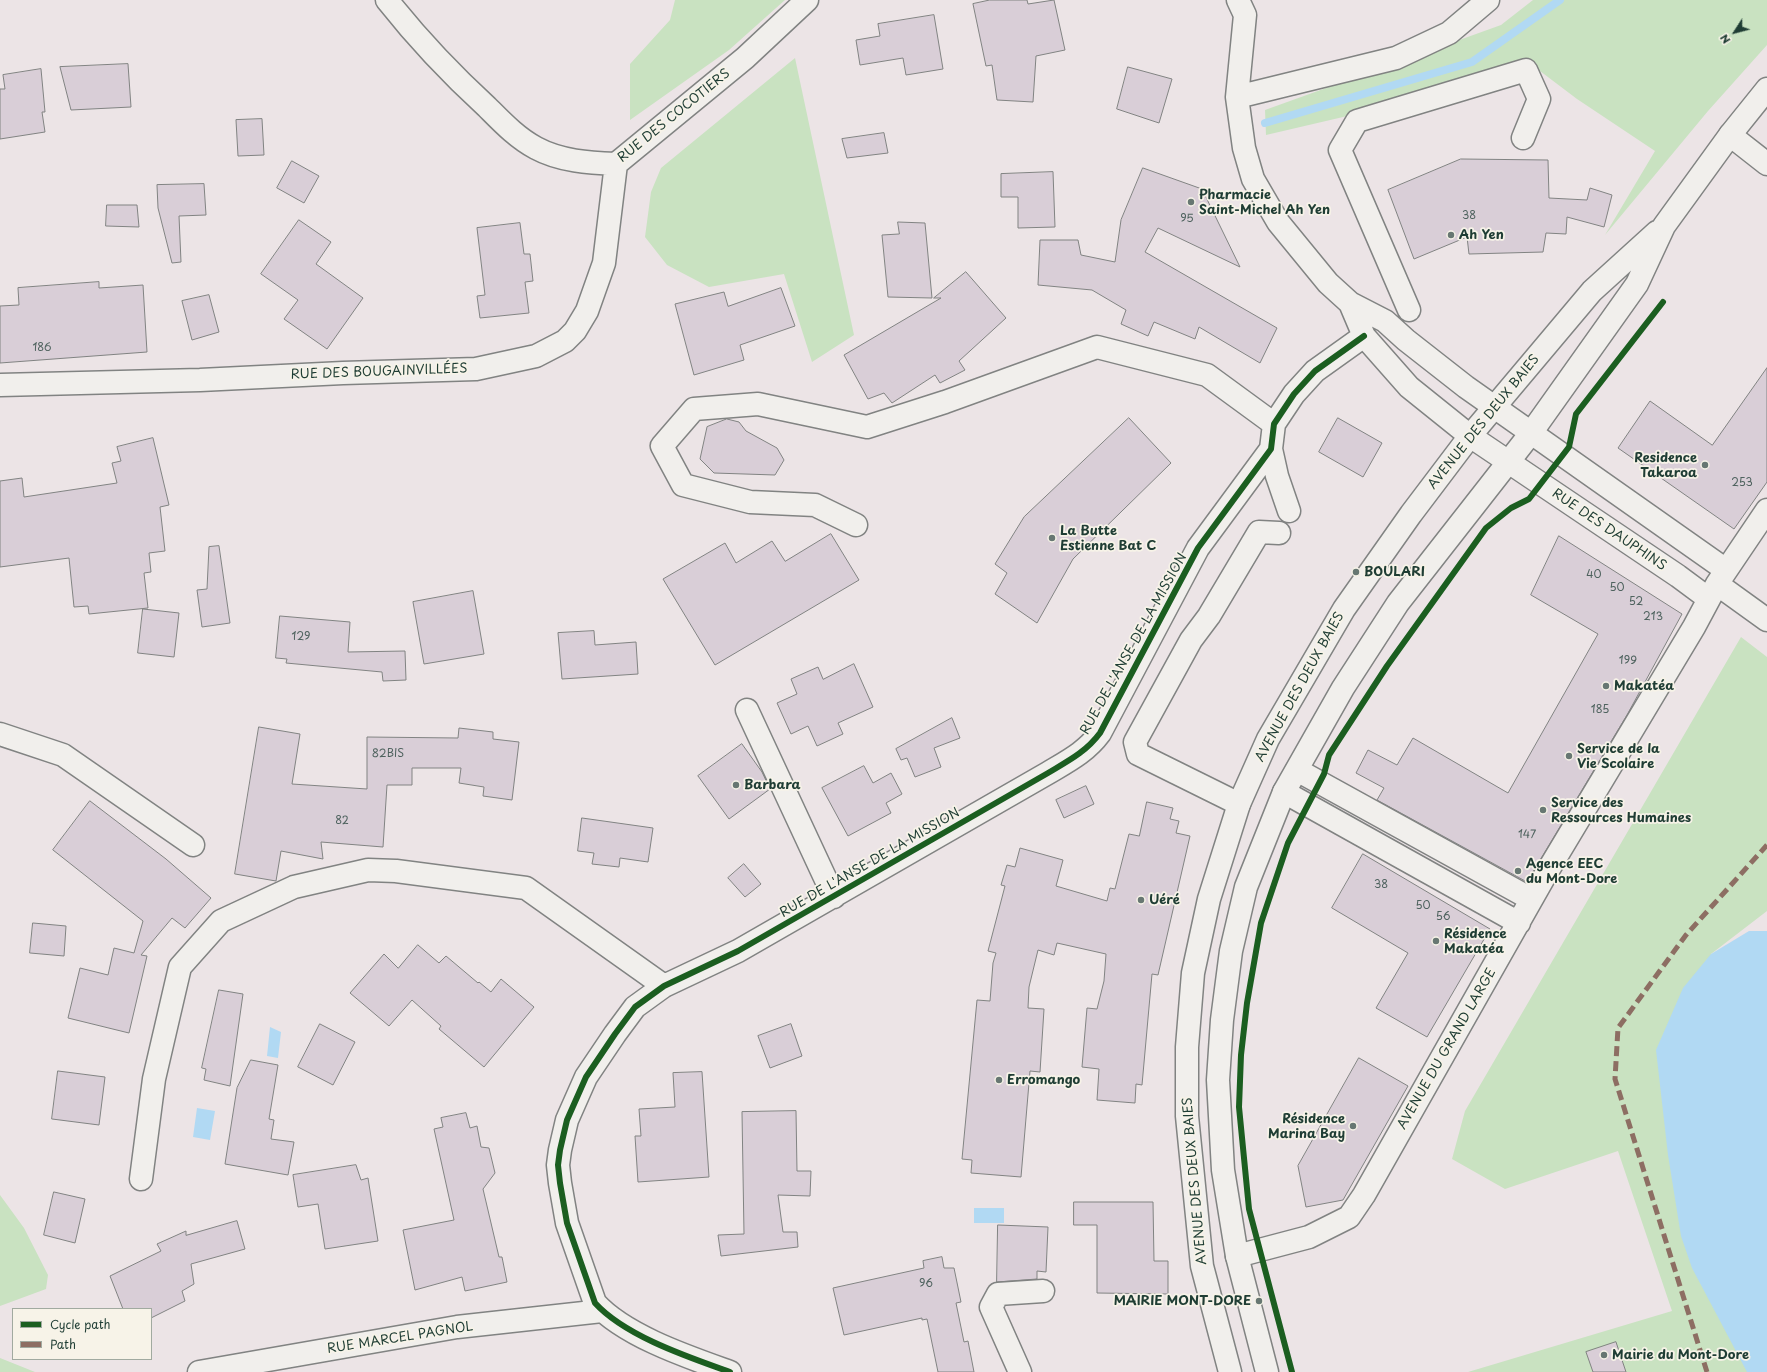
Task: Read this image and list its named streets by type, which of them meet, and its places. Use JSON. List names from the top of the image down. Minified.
{"streets":{"street":["RUE DES COCOTIERS","RUE DES BOUGAINVILLÉES","AVENUE DES DEUX BAIES","RUE DES DAUPHINS","RUE DE L'ANSE DE LA MISSION","AVENUE DU GRAND LARGE","RUE MARCEL PAGNOL"]},"crossings":[["RUE DES COCOTIERS","RUE DES BOUGAINVILLÉES"],["AVENUE DES DEUX BAIES","RUE DES DAUPHINS"],["AVENUE DES DEUX BAIES","AVENUE DU GRAND LARGE"],["RUE DES DAUPHINS","AVENUE DU GRAND LARGE"],["RUE DE L'ANSE DE LA MISSION","RUE MARCEL PAGNOL"]],"places":["Pharmacie Saint-Michel Ah Yen","Ah Yen","Residence Takaroa","La Butte Estienne Bat C","BOULARI","Makatéa","Service de la Vie Scolaire","Barbara","Service des Ressources Humaines","Agence EEC du Mont-Dore","Uéré","Résidence Makatéa","Erromango","Résidence Marina Bay","MAIRIE MONT-DORE","Mairie du Mont-Dore"],"house_numbers":["38","95","186","253","40","50","52","213","129","199","185","82BIS","82","147","38","50","56","96"],"legend":["Cycle path","Path"],"north":"bottom left"}
